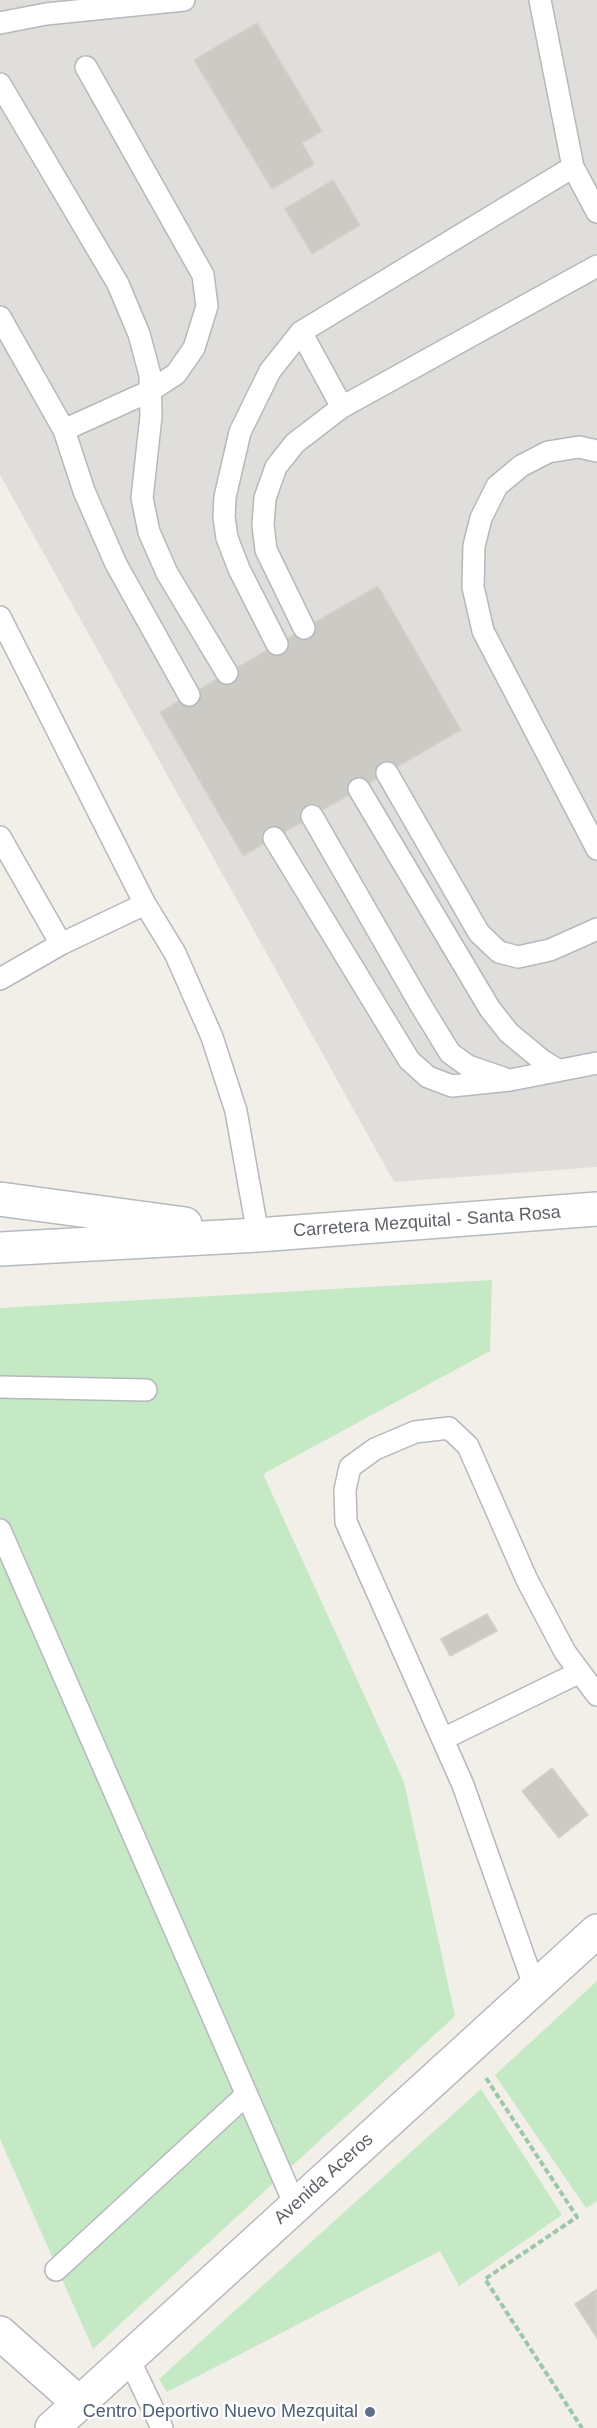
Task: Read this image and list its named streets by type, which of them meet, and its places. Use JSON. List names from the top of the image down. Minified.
{"streets":{"street":["Carretera Mezquital - Santa Rosa","Avenida Aceros"]},"places":["Centro Deportivo Nuevo Mezquital"]}
